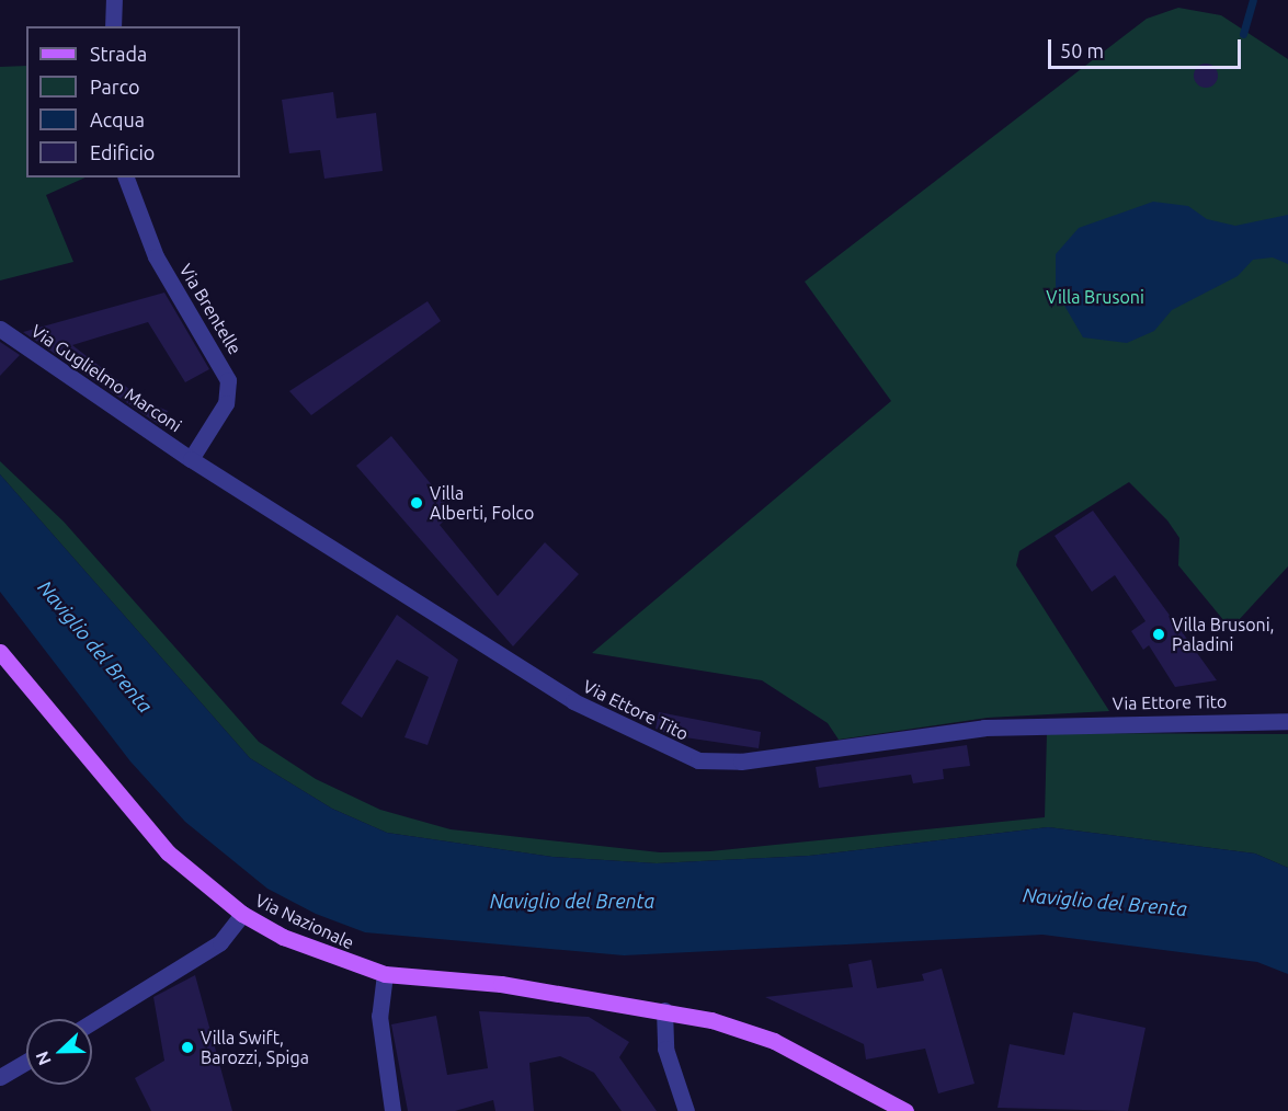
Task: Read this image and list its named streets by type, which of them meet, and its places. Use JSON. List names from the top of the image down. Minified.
{"streets":{"main road":["Via Nazionale"],"street":["Via Brentelle","Via Guglielmo Marconi","Via Ettore Tito"]},"crossings":[["Via Brentelle","Via Guglielmo Marconi"],["Via Brentelle","Via Ettore Tito"],["Via Guglielmo Marconi","Via Ettore Tito"]],"water":["Naviglio del Brenta"],"parks":["Villa Brusoni"],"places":["Villa Alberti, Folco","Villa Brusoni, Paladini","Villa Swift, Barozzi, Spiga"],"legend":["Strada","Parco","Acqua","Edificio"],"scale_bar":"50 m","north":"left"}
